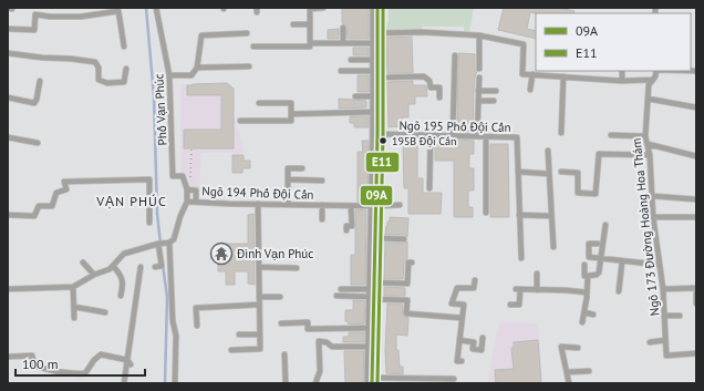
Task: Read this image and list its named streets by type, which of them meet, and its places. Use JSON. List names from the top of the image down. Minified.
{"streets":{"lane":["Phố Vạn Phúc","Ngõ 195 Phố Đội Cấn","Ngõ 194 Phố Đội Cấn","Ngõ 173 Đường Hoàng Hoa Thám"]},"districts":["VẠN PHÚC"],"places":{"other":["195B Đội Cấn"],"temple":["Đình Vạn Phúc"]},"lines":["transit line 09A","transit line E11"],"legend":["09A","E11"],"scale_bar":"100 m"}
